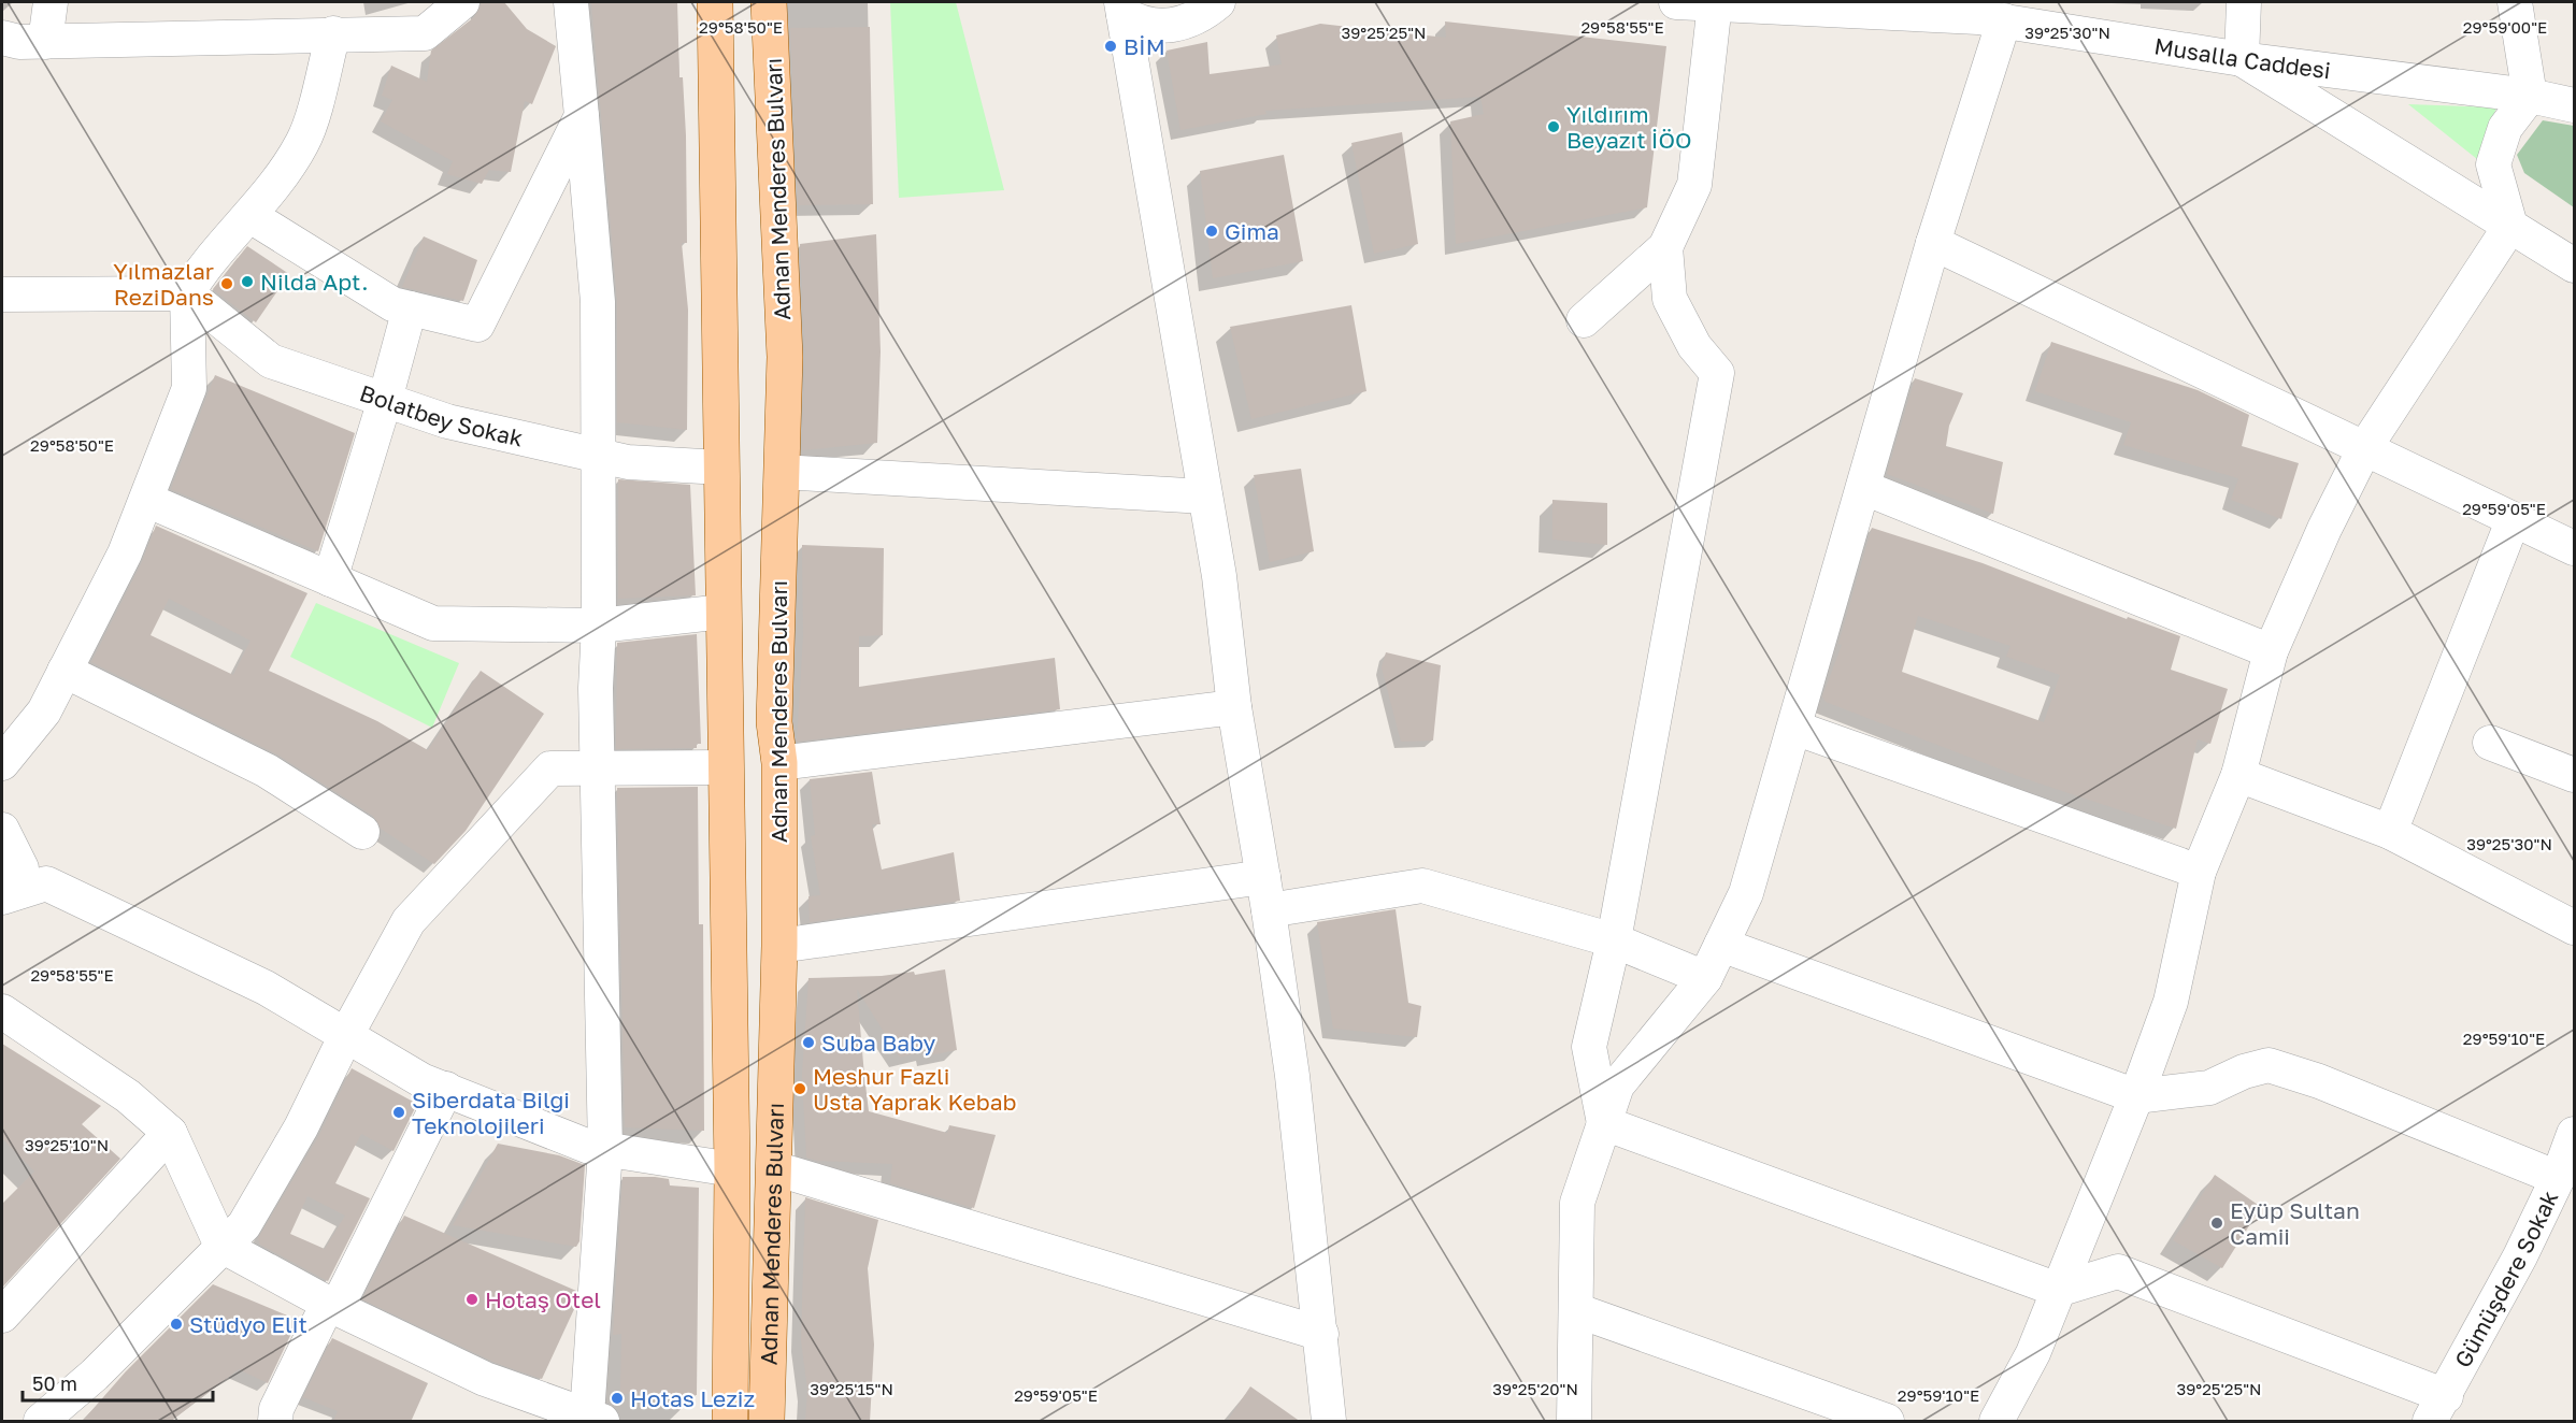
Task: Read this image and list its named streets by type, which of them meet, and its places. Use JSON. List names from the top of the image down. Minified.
{"streets":{"main road":["Adnan Menderes Bulvarı"],"street":["Musalla Caddesi","Bolatbey Sokak","Gümüşdere Sokak"]},"crossings":[["Adnan Menderes Bulvarı","Bolatbey Sokak"]],"places":["BİM","Yıldırım Beyazıt İÖO","Gima","Nilda Apt.","Yılmazlar ReziDans","Suba Baby","Meshur Fazli Usta Yaprak Kebab","Siberdata Bilgi Teknolojileri","Eyüp Sultan Camii","Hotaş Otel","Stüdyo Elit","Hotas Leziz"],"scale_bar":"50 m","coordinates":["29°58'50\"E","29°58'55\"E","29°59'00\"E","39°25'25\"N","39°25'30\"N","29°59'05\"E","29°59'10\"E","39°25'10\"N","39°25'15\"N","39°25'20\"N"]}
